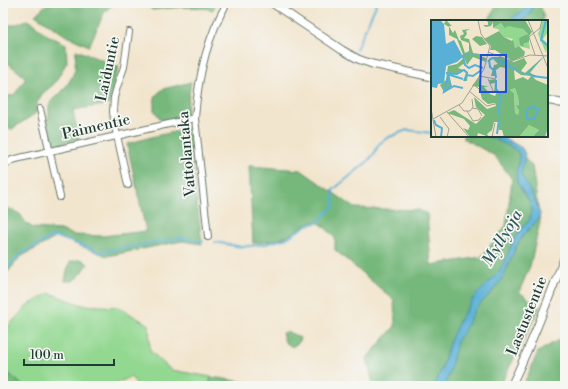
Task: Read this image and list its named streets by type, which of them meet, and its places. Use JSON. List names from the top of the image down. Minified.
{"streets":{"street":["Laiduntie","Paimentie","Vattolantaka","Lastustentie"]},"crossings":[["Laiduntie","Paimentie"],["Paimentie","Vattolantaka"]],"water":["Myllyoja"],"scale_bar":"100 m"}
